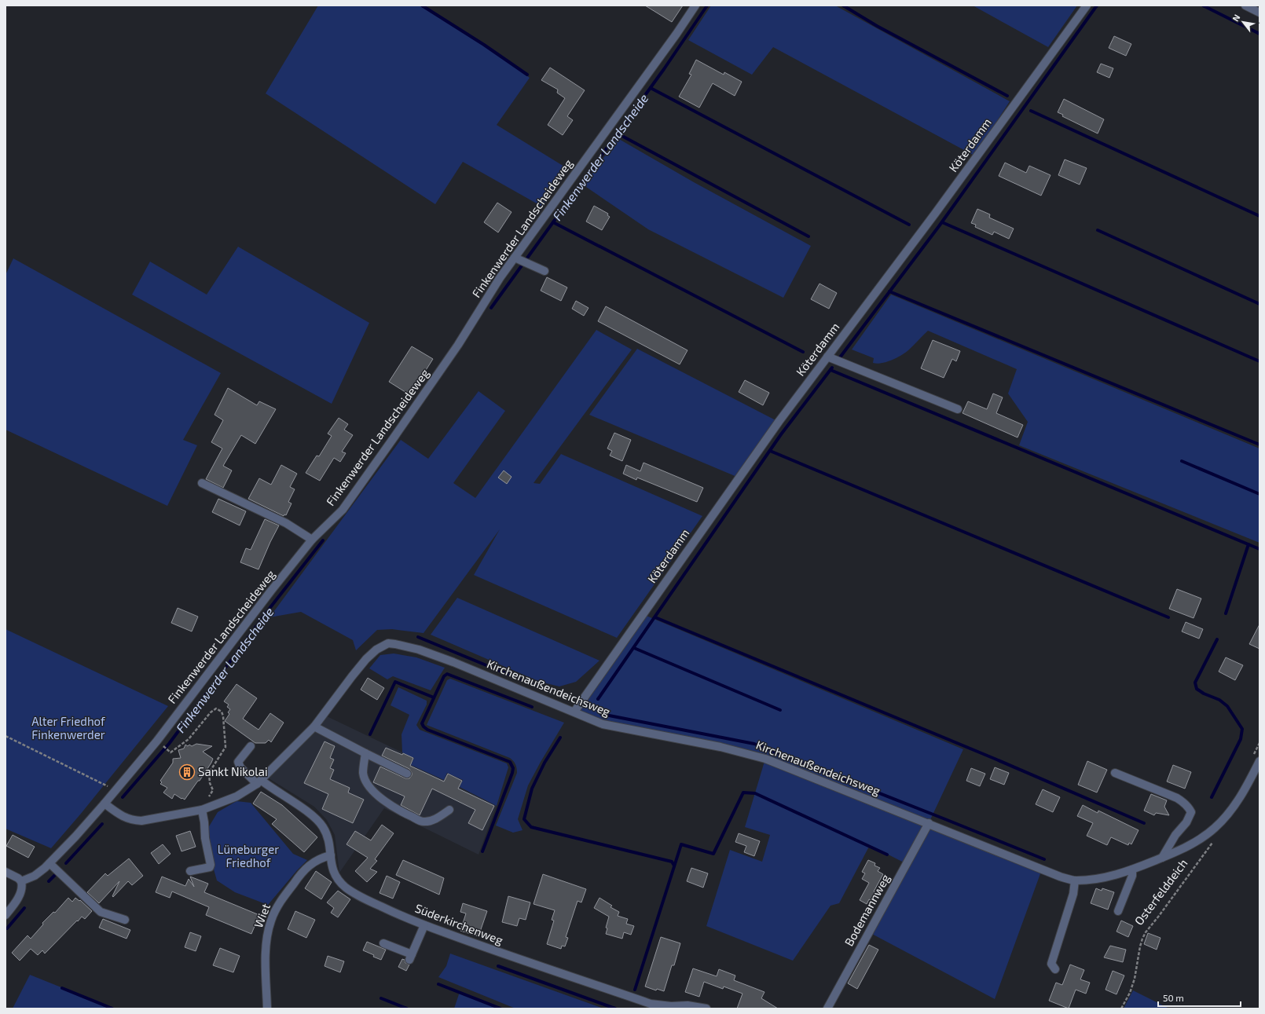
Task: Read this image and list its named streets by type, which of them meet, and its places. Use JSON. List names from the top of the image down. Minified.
{"streets":{"street":["Köterdamm","Finkenwerder Landscheideweg","Kirchenaußendeichsweg","Osterfelddeich","Bodemannweg","Wiet","Süderkirchenweg"]},"crossings":[["Köterdamm","Kirchenaußendeichsweg"],["Finkenwerder Landscheideweg","Kirchenaußendeichsweg"],["Kirchenaußendeichsweg","Osterfelddeich"],["Kirchenaußendeichsweg","Bodemannweg"],["Kirchenaußendeichsweg","Süderkirchenweg"],["Wiet","Süderkirchenweg"]],"water":["Finkenwerder Landscheide"],"parks":["Alter Friedhof Finkenwerder","Lüneburger Friedhof"],"places":{"building":["Sankt Nikolai"]},"scale_bar":"50 m","north":"top left"}
